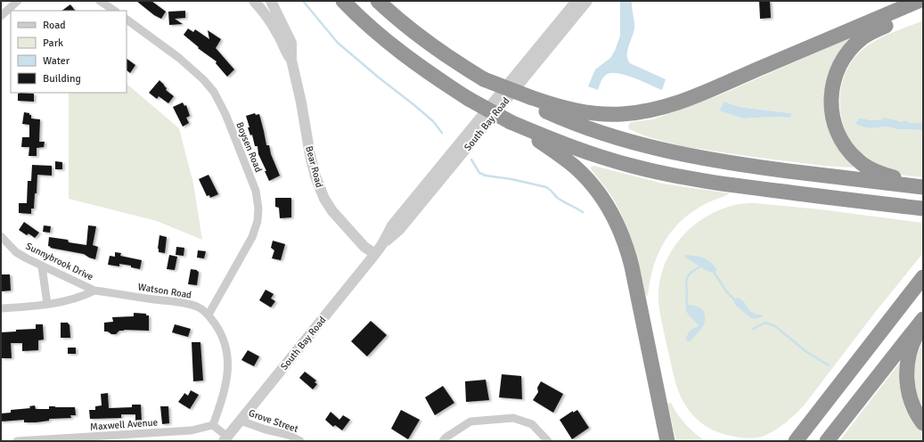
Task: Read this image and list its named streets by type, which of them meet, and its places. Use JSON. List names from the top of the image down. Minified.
{"streets":{"street":["South Bay Road","Boysen Road","Bear Road","Sunnybrook Drive","Watson Road","Grove Street","Maxwell Avenue"]},"crossings":[["South Bay Road","Bear Road"],["South Bay Road","Grove Street"],["Boysen Road","Watson Road"],["Sunnybrook Drive","Watson Road"],["Watson Road","Maxwell Avenue"]],"legend":["Road","Park","Water","Building"]}
